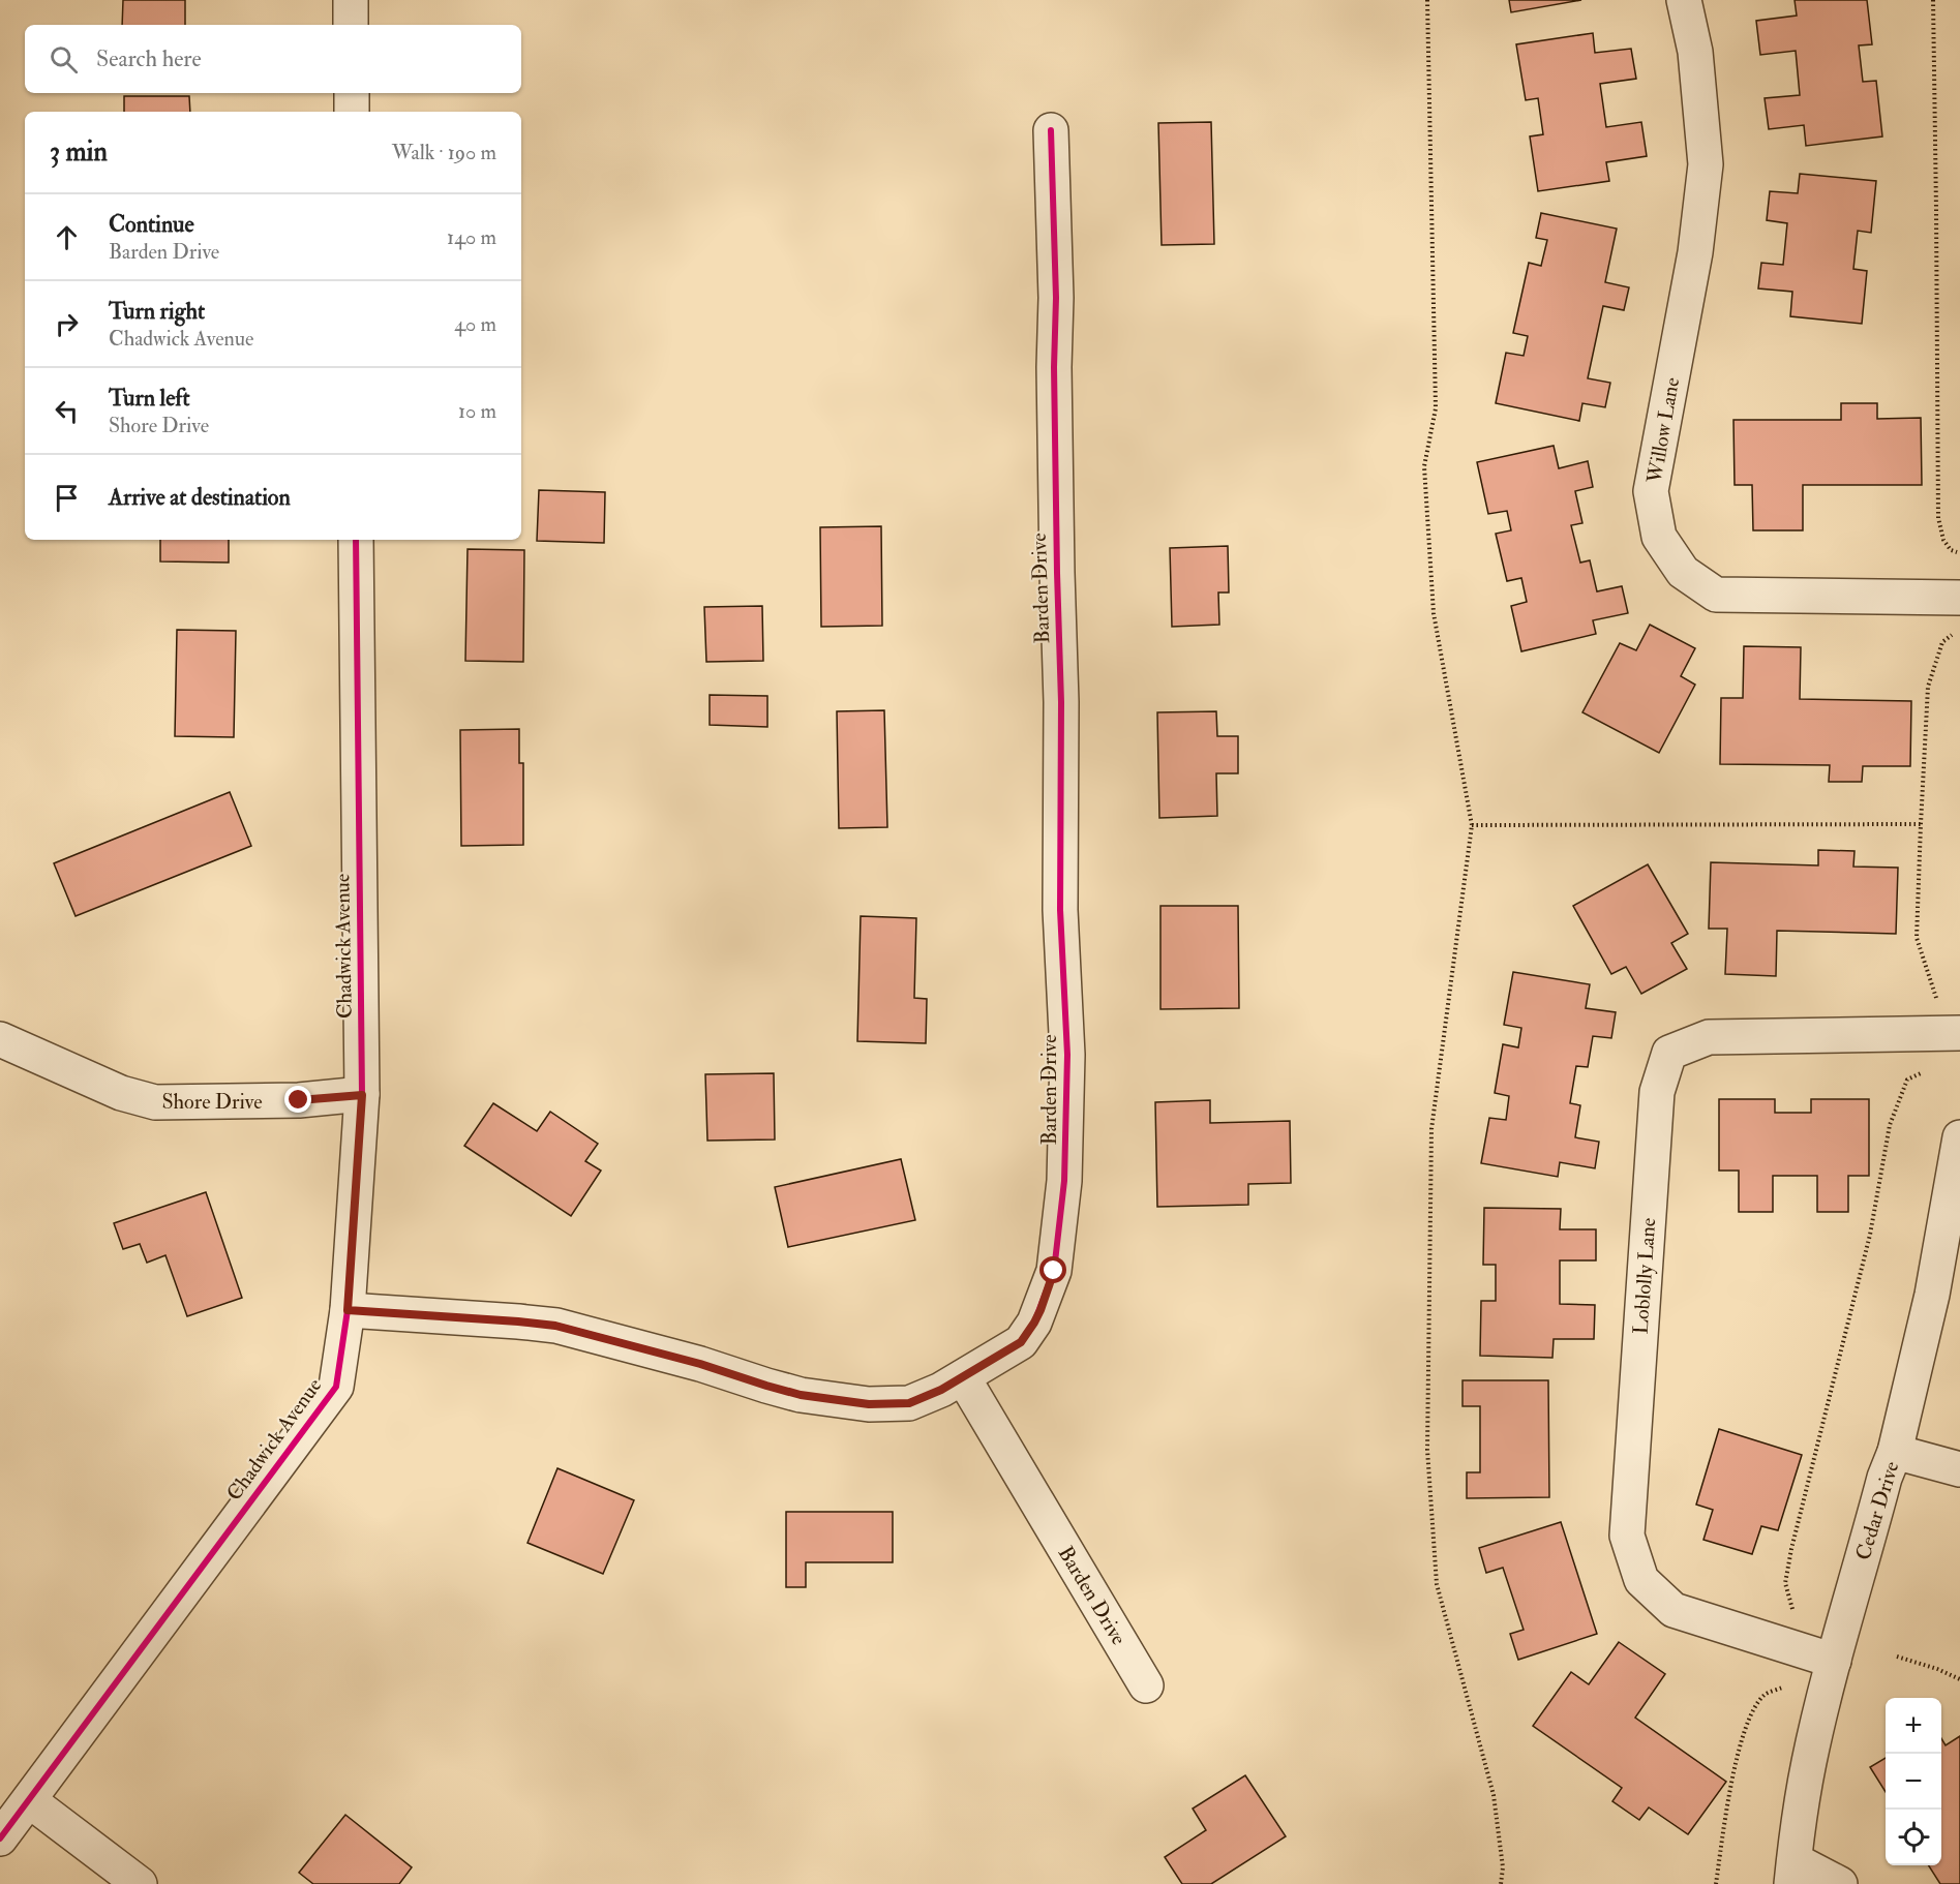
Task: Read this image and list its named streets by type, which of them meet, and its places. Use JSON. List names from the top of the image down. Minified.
{"streets":{"street":["Willow Lane","Barden Drive","Chadwick Avenue","Shore Drive","Loblolly Lane","Cedar Drive"]},"crossings":[["Barden Drive","Chadwick Avenue"],["Chadwick Avenue","Shore Drive"],["Loblolly Lane","Cedar Drive"]],"page":{"search":"Search here","heading":["3 min","Walk · 190 m"],"list":[["Continue","Barden Drive","140 m"],["Turn right","Chadwick Avenue","40 m"],["Turn left","Shore Drive","10 m"],"Arrive at destination"],"map_buttons":["+","−"]}}
